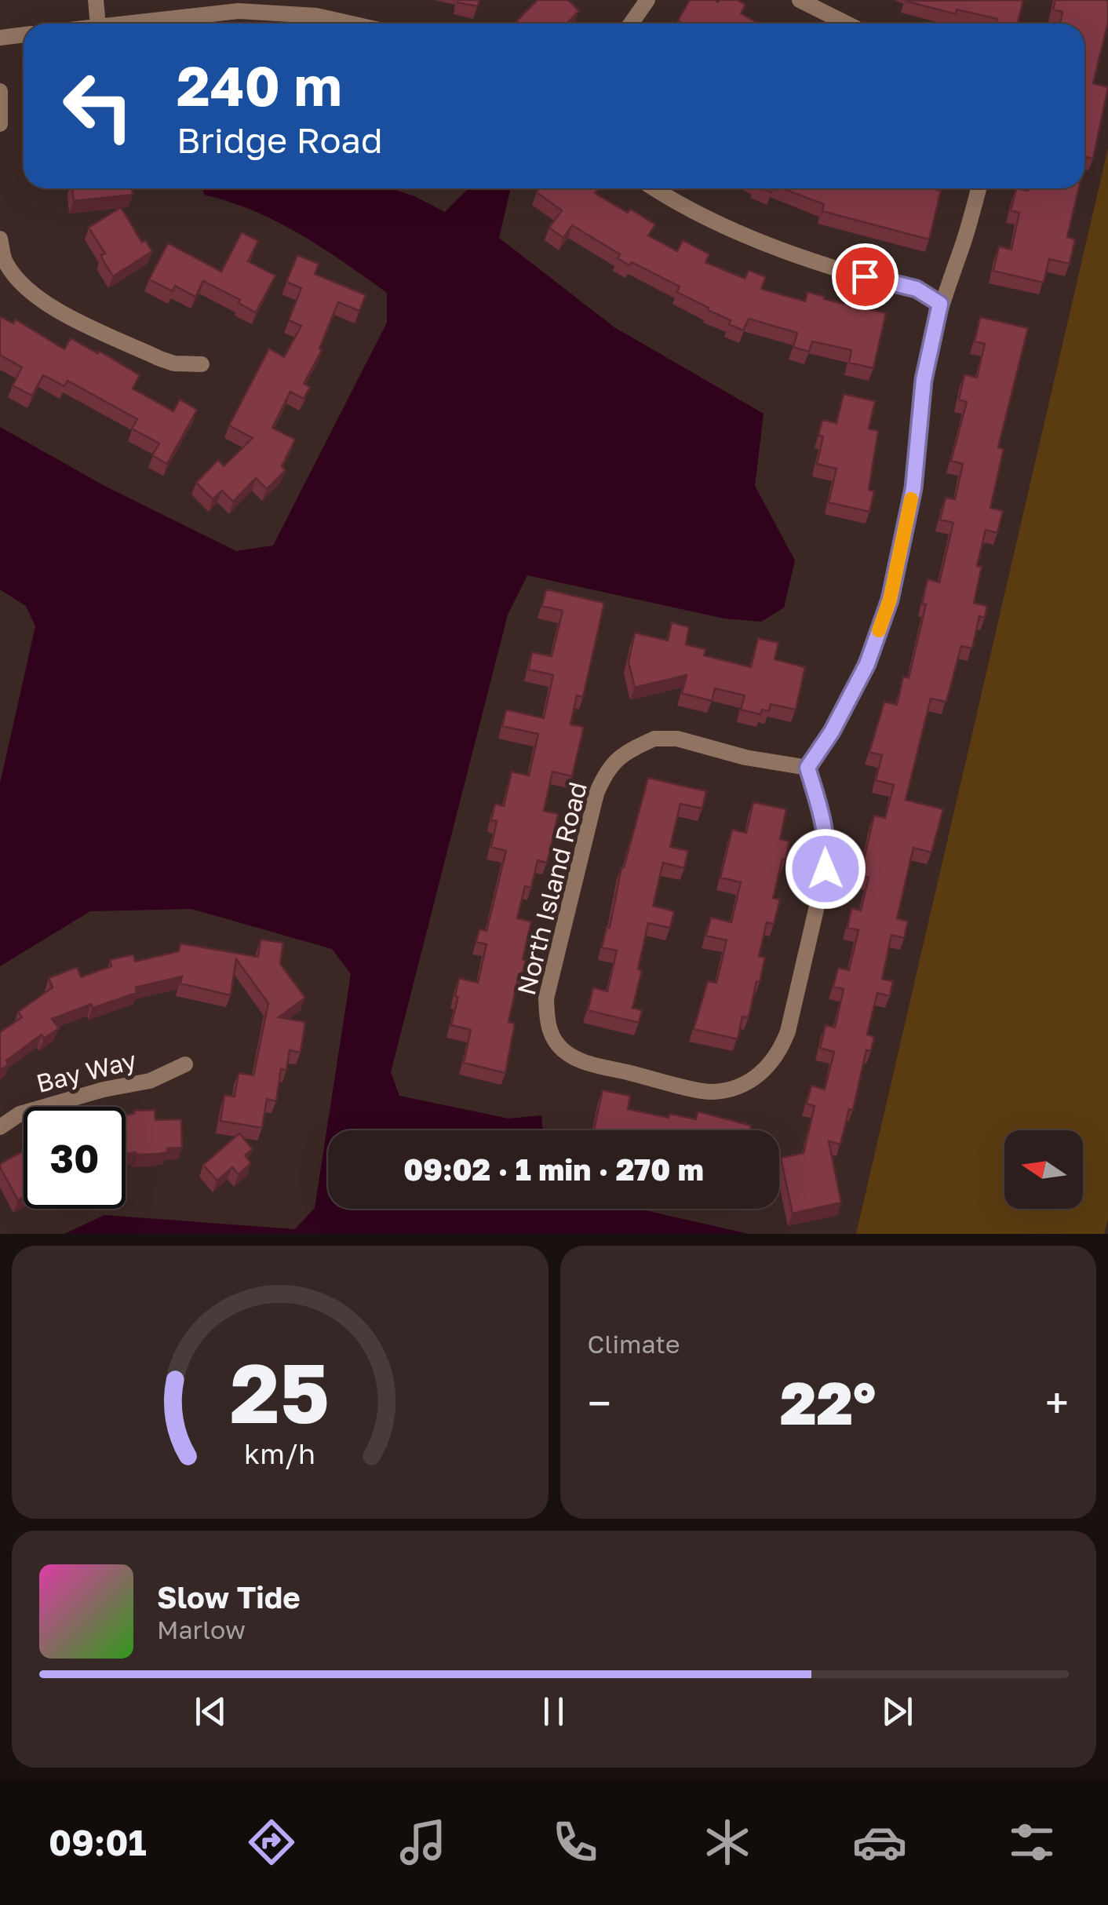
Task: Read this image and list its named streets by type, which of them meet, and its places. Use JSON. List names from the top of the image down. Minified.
{"streets":{"street":["North Island Road","Bay Way"]},"north":"left","page":{"turn":["240 m","Bridge Road"],"limit":"30","trip":"09:02 · 1 min · 270 m","tile":"Climate","heat":["−","22°","+"],"song":["Slow Tide","Marlow"],"tabs":"09:01","gauge":["25","km/h"]}}
